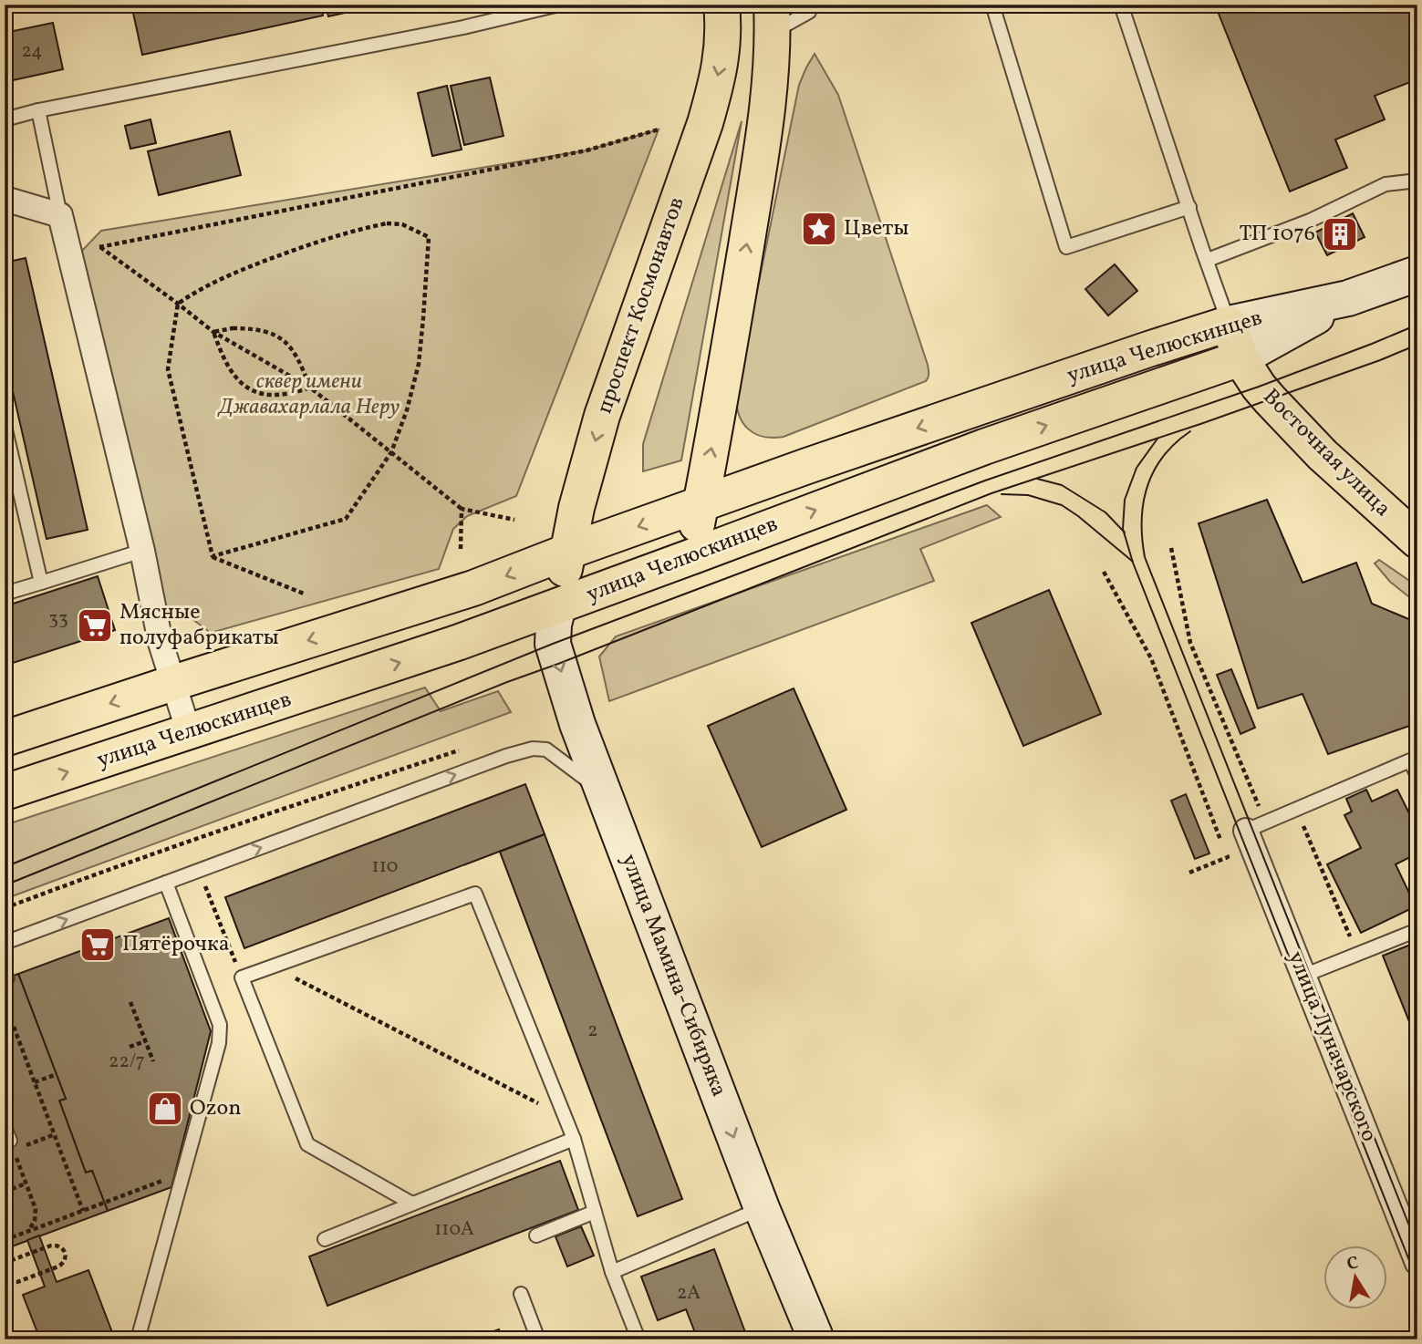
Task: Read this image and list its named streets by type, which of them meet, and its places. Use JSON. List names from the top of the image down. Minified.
{"streets":{"main road":["проспект Космонавтов","улица Челюскинцев","Восточная улица","улица Мамина-Сибиряка"],"street":["улица Луначарского"]},"crossings":[["проспект Космонавтов","улица Челюскинцев"],["проспект Космонавтов","улица Мамина-Сибиряка"],["улица Челюскинцев","Восточная улица"],["улица Челюскинцев","улица Мамина-Сибиряка"]],"one_way":["улица Мамина-Сибиряка"],"parks":["сквер имени Джавахарлала Неру"],"places":{"place":["Цветы"],"building":["ТП 1076"],"supermarket":["Мясные полуфабрикаты","Пятёрочка"],"shop":["Ozon"]},"house_numbers":["24","33","110","2","22/7","110А","2А"],"north":"top"}
